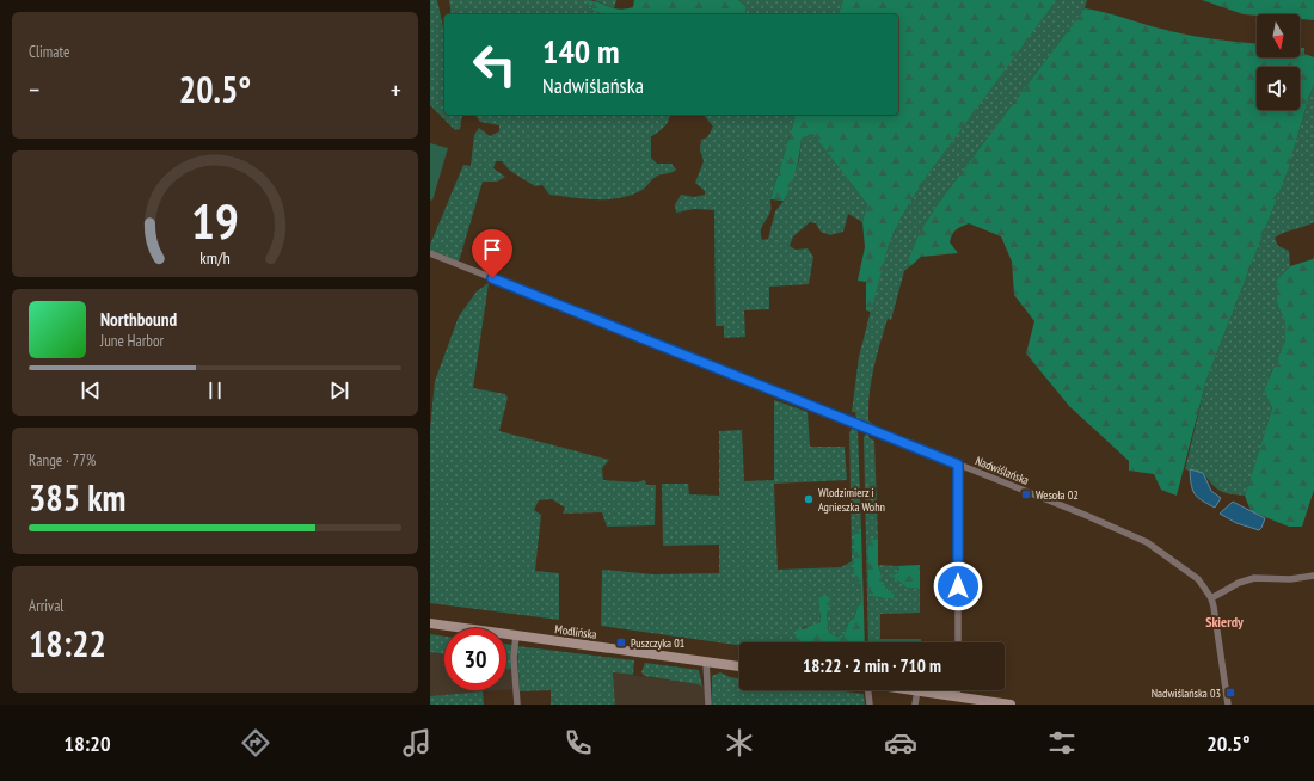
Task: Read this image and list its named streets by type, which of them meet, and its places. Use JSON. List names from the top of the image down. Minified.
{"streets":{"main road":["Modlińska"],"street":["Nadwiślańska"]},"districts":["Skierdy"],"places":{"transit":["Wesoła 02","Puszczyka 01","Nadwiślańska 03"],"other":["Wlodzimierz i Agnieszka Wohn"]},"north":"bottom","page":{"tile":["Climate",["Range · 77%","385 km"],["Arrival","18:22"]],"turn":["140 m","Nadwiślańska"],"heat":["−","20.5°","+"],"song":["Northbound","June Harbor"],"limit":"30","trip":"18:22 · 2 min · 710 m","tabs":["18:20","20.5°"],"gauge":["19","km/h"]}}
